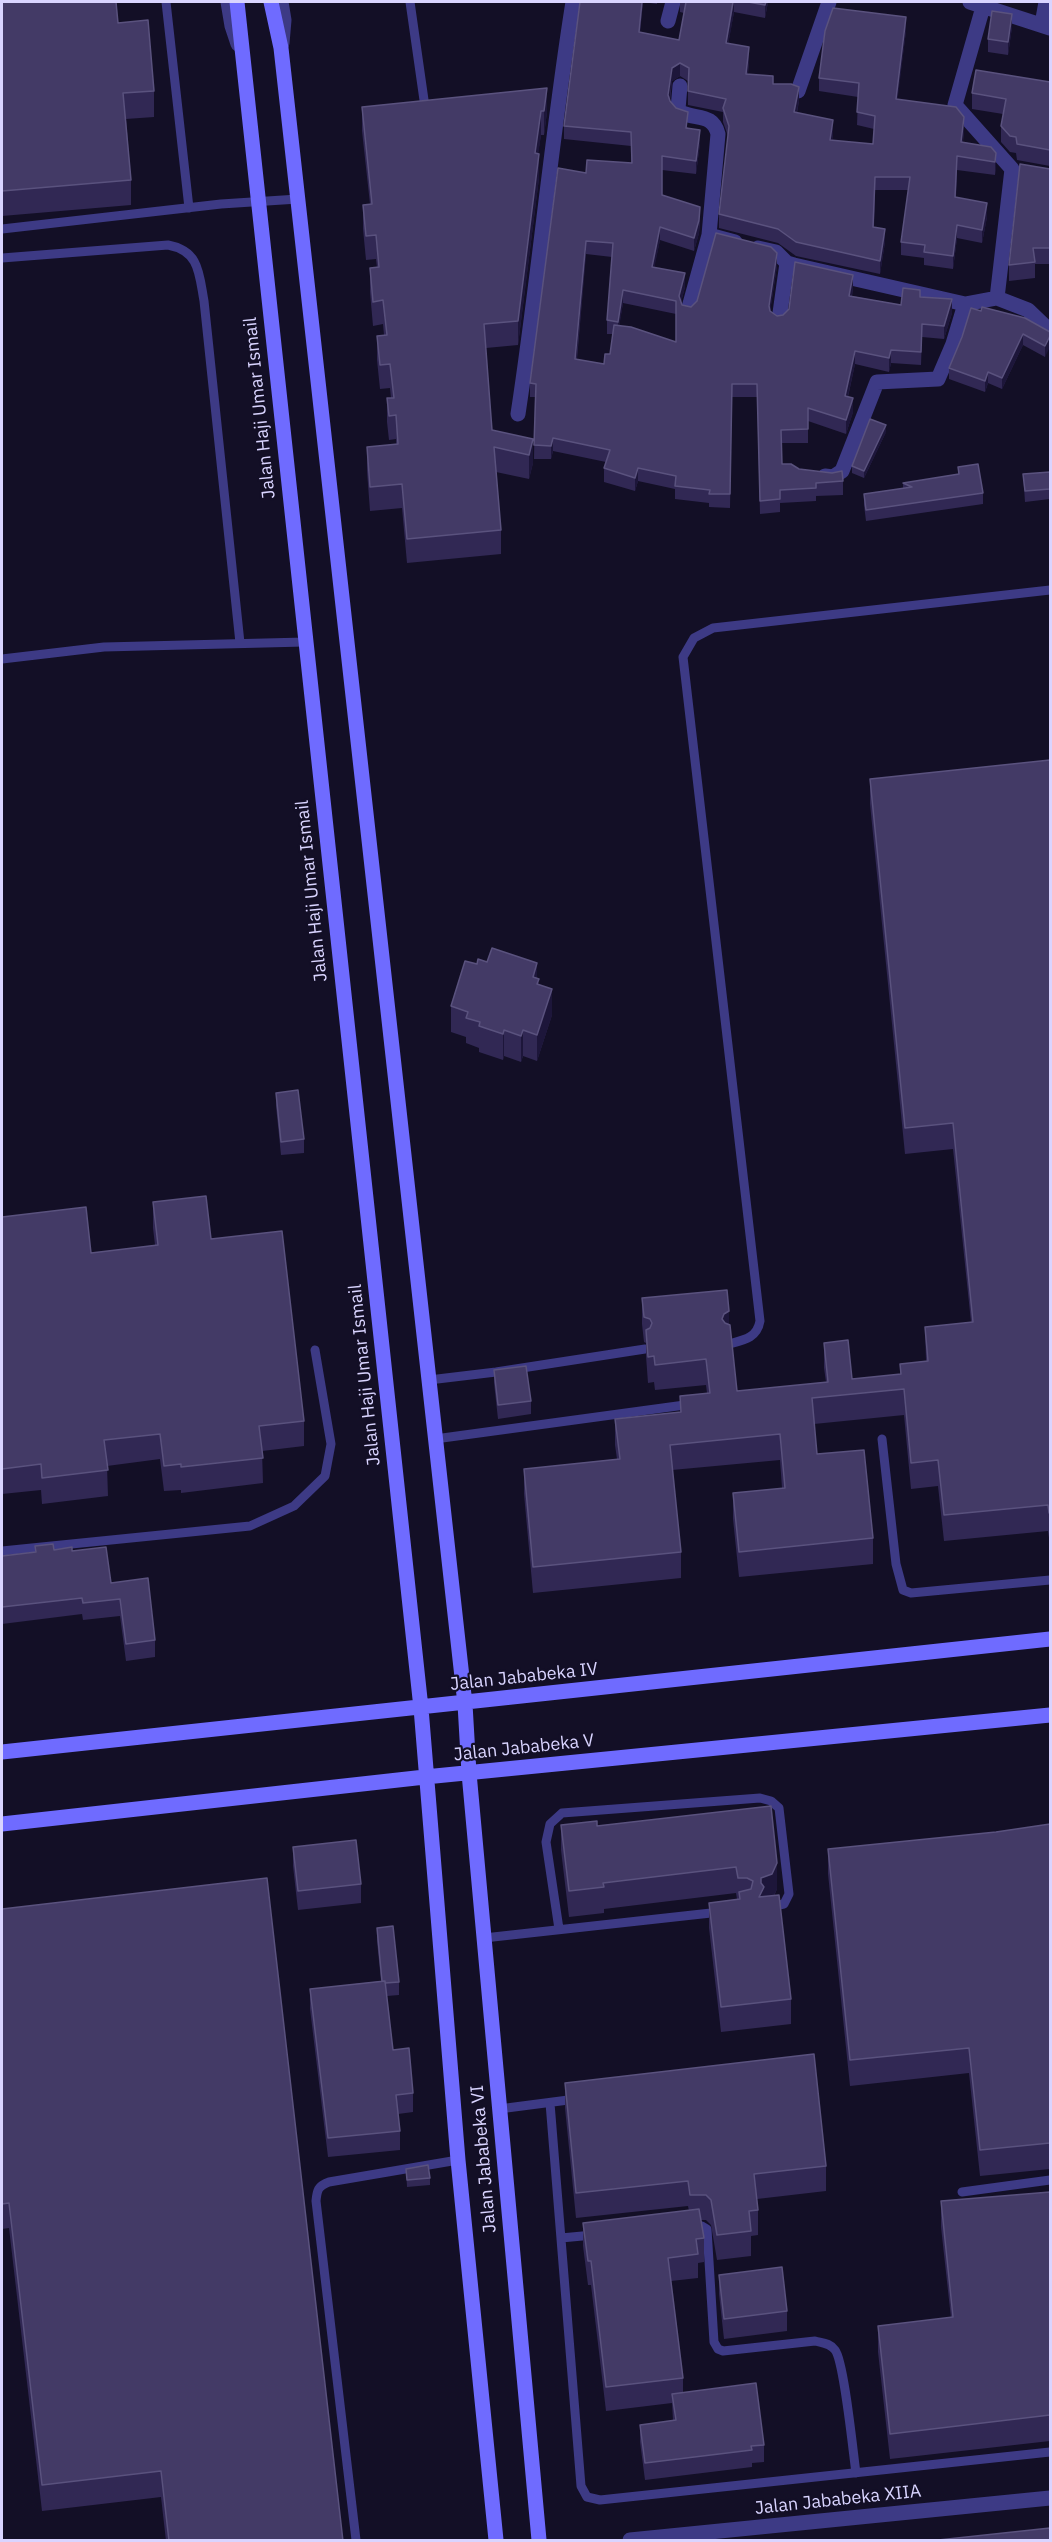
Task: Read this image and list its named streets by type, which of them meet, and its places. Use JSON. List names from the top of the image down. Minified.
{"streets":{"street":["Jalan Haji Umar Ismail","Jalan Jababeka IV","Jalan Jababeka V","Jalan Jababeka VI","Jalan Jababeka XIIA"]},"crossings":[["Jalan Haji Umar Ismail","Jalan Jababeka IV"],["Jalan Haji Umar Ismail","Jalan Jababeka V"],["Jalan Haji Umar Ismail","Jalan Jababeka VI"],["Jalan Jababeka V","Jalan Jababeka VI"]]}
